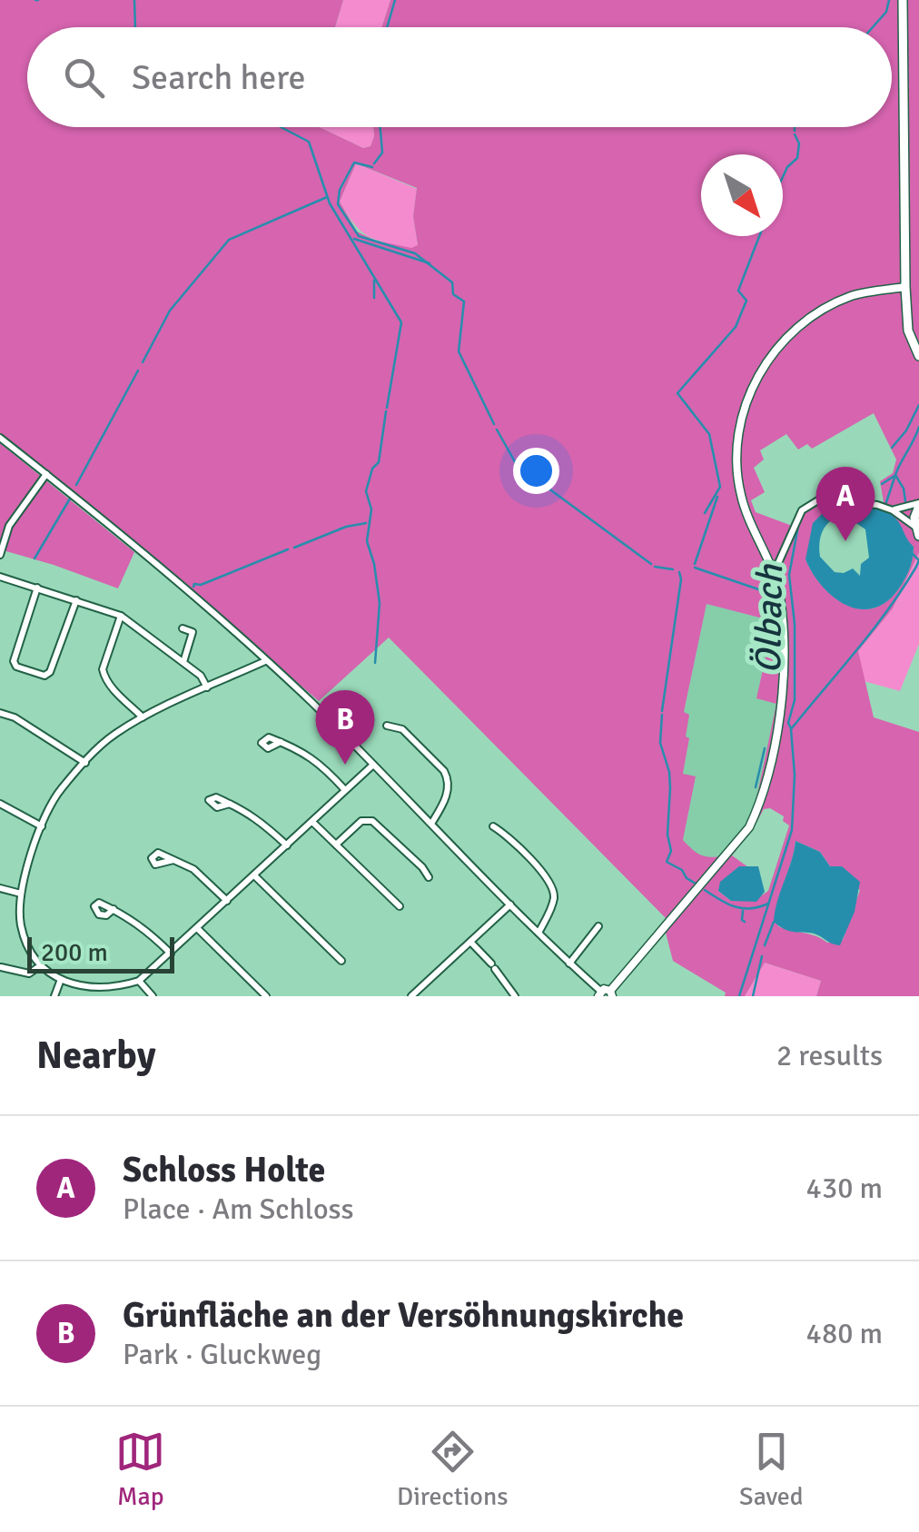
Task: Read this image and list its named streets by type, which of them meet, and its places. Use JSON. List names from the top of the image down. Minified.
{"water":["Ölbach"],"scale_bar":"200 m","north":"bottom right","page":{"search":"Search here","pins":["A","B"],"scale":"200 m","heading":["Nearby","2 results"],"list":[{"mark":"A","name":"Schloss Holte","note":"Place · Am Schloss","value":"430 m"},{"mark":"B","name":"Grünfläche an der Versöhnungskirche","note":"Park · Gluckweg","value":"480 m"}],"nav":["Map","Directions","Saved"]}}
